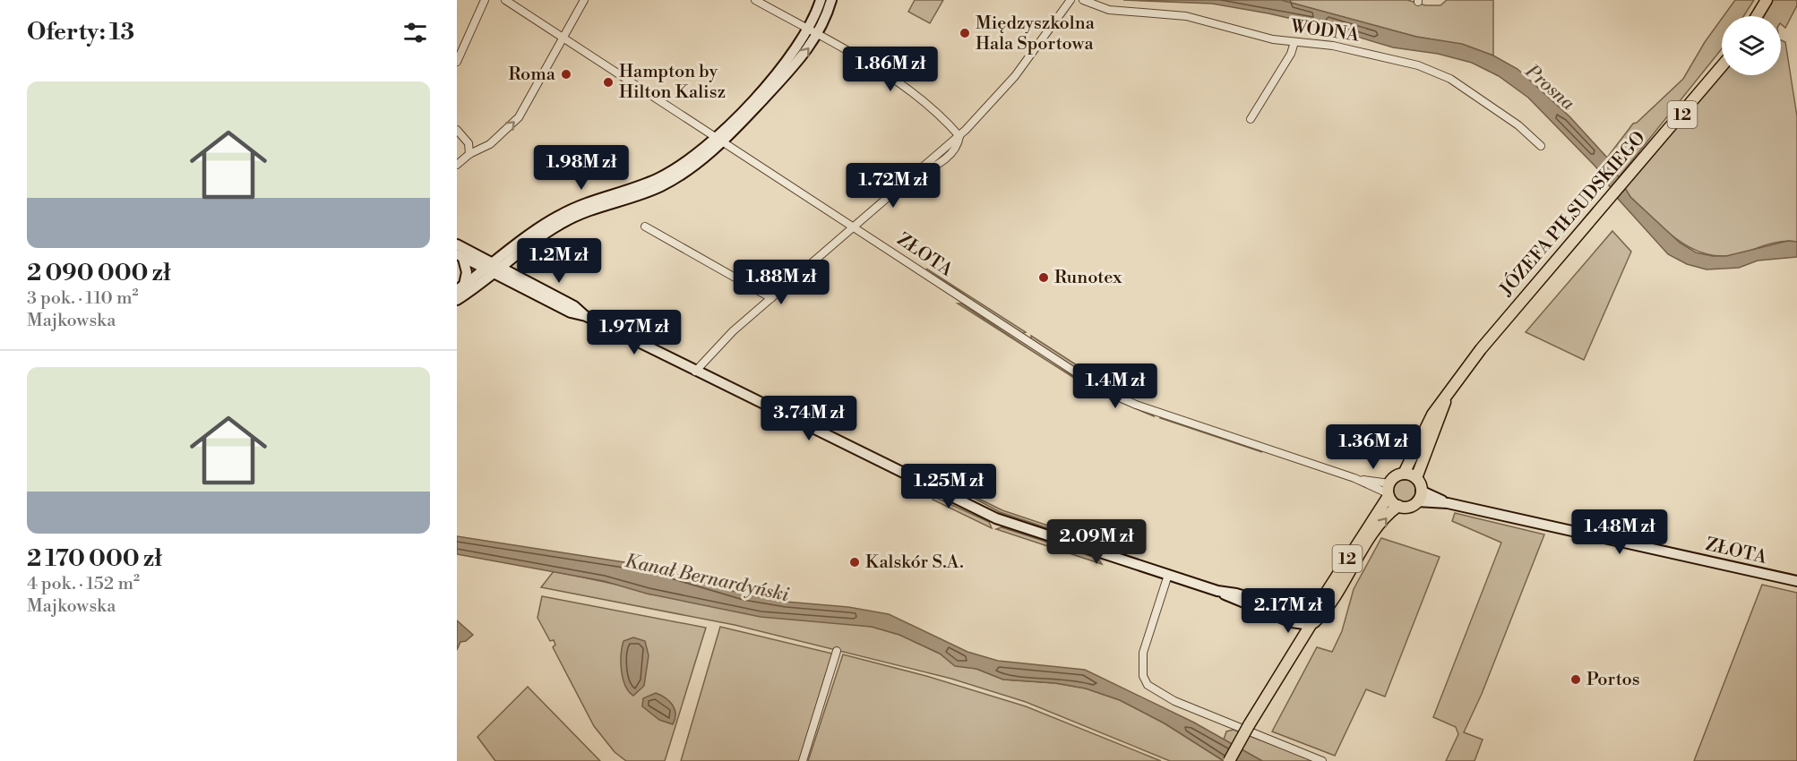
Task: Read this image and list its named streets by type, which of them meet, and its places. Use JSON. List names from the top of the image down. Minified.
{"streets":{"main road":["12","JÓZEFA PIŁSUDSKIEGO","ZŁOTA"],"street":["WODNA"]},"crossings":[["12","JÓZEFA PIŁSUDSKIEGO"],["12","ZŁOTA"],["JÓZEFA PIŁSUDSKIEGO","ZŁOTA"]],"water":["Prosna","Kanał Bernardyński"],"places":["Międzyszkolna Hala Sportowa","Roma","Hampton by Hilton Kalisz","Runotex","Kalskór S.A.","Portos"],"page":{"heading":"Oferty: 13","price":["1.86M zł","1.98M zł","1.72M zł","1.2M zł","1.88M zł","1.97M zł","1.4M zł","3.74M zł","1.36M zł","1.25M zł","1.48M zł","2.09M zł","2.17M zł"],"list":[{"name":"2 090 000 zł","note":"3 pok. · 110 m² · Majkowska"},{"name":"2 170 000 zł","note":"4 pok. · 152 m² · Majkowska"}]}}
